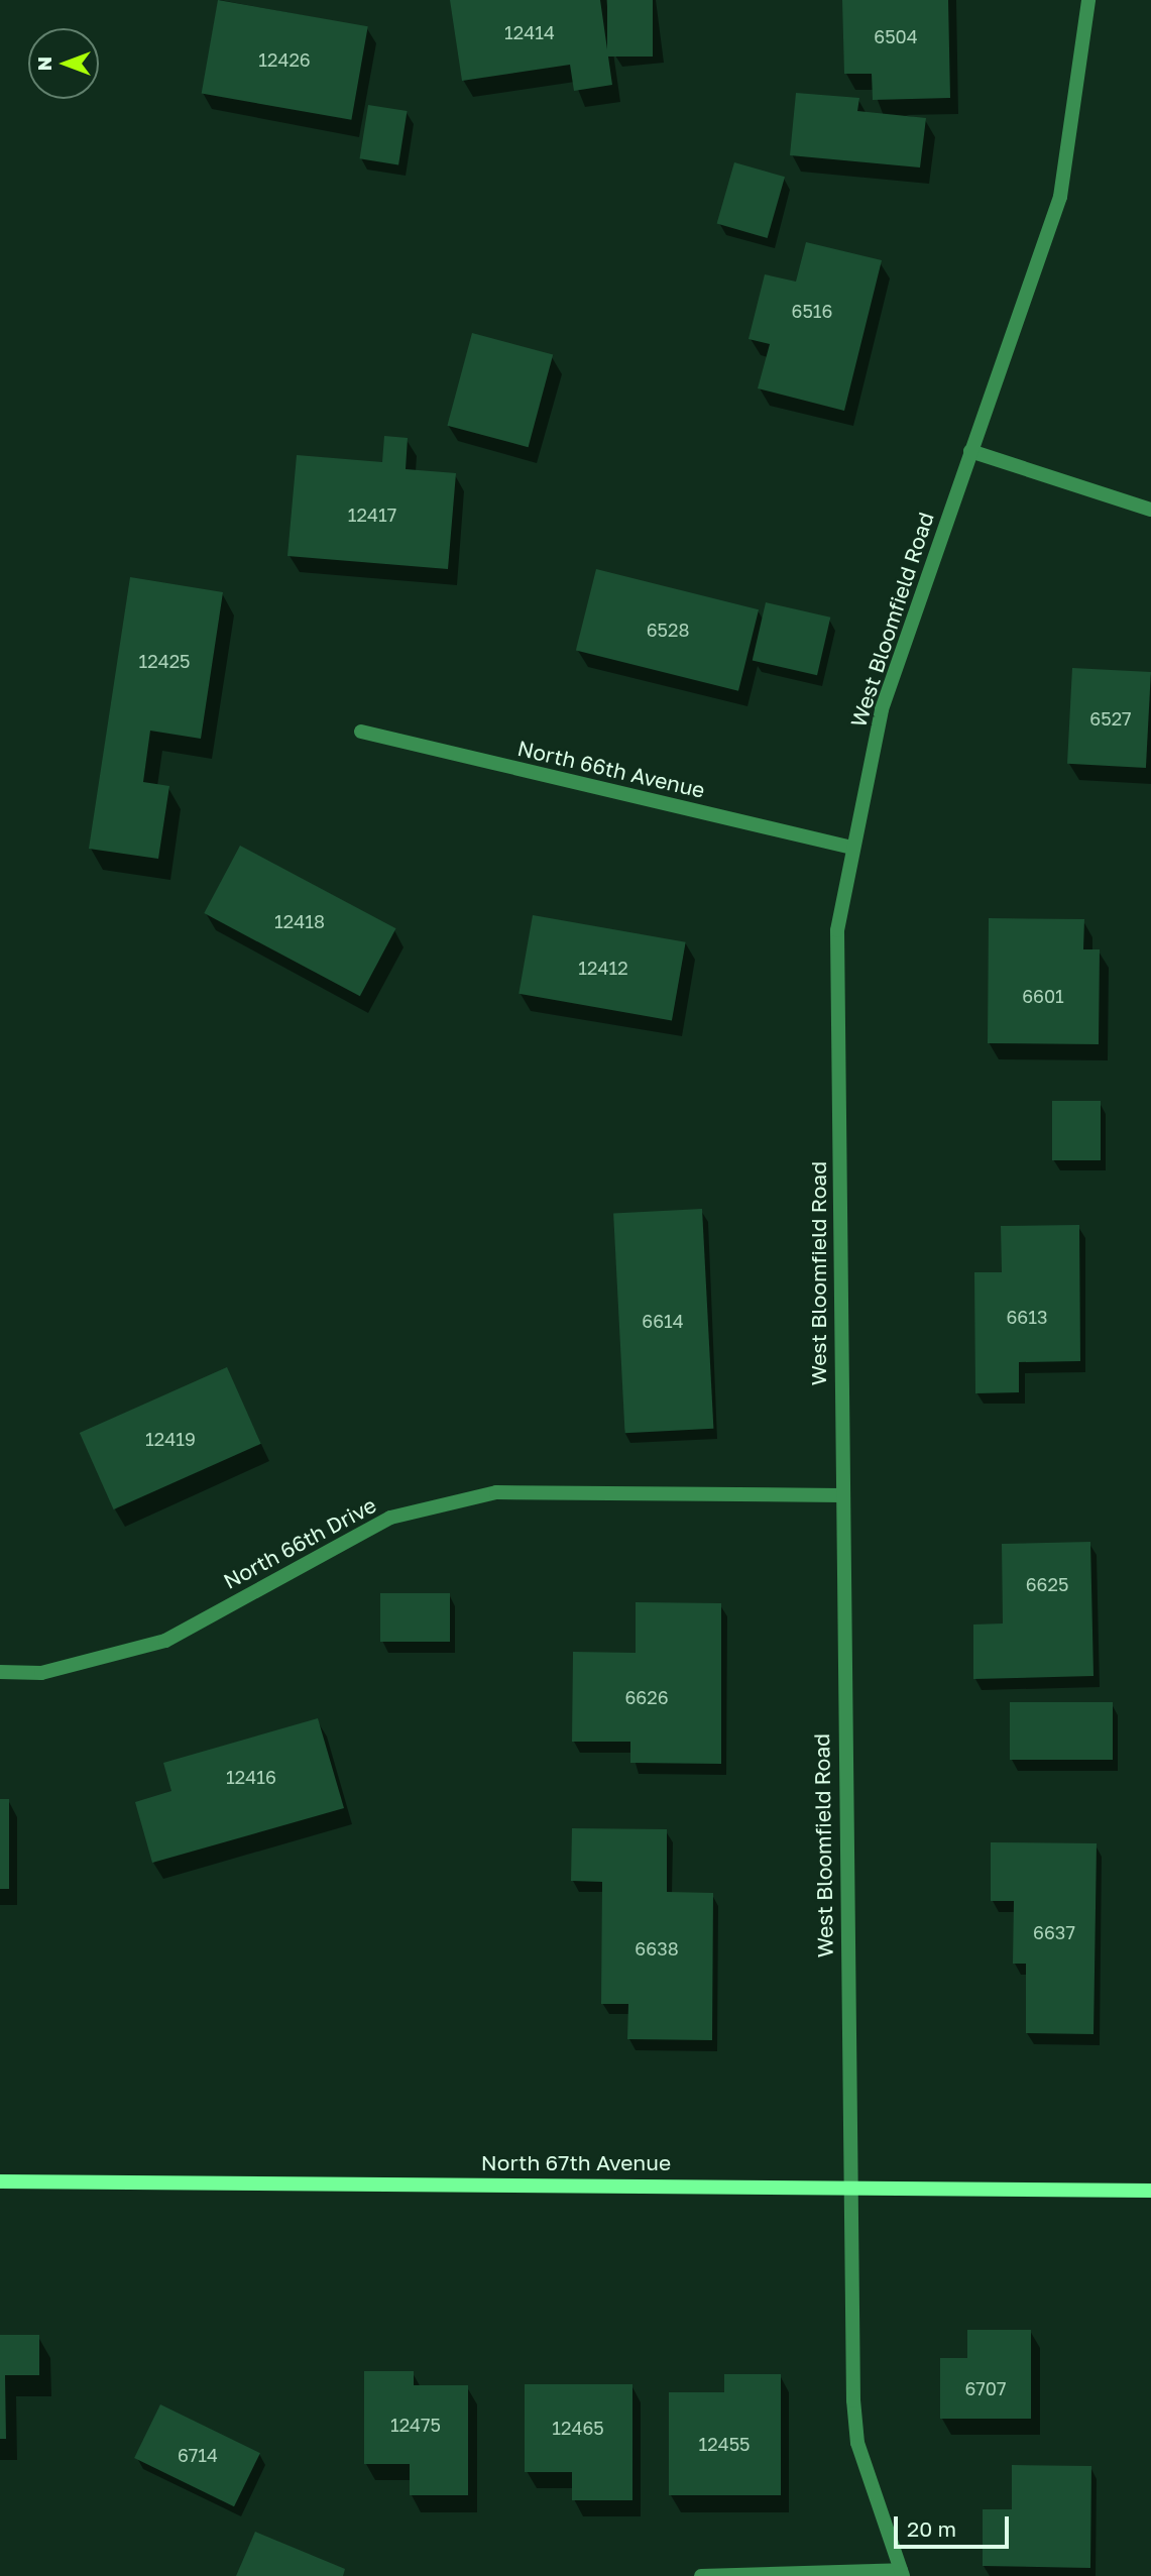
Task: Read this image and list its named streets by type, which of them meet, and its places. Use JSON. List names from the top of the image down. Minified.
{"streets":{"main road":["North 67th Avenue"],"street":["West Bloomfield Road","North 66th Avenue","North 66th Drive"]},"crossings":[["West Bloomfield Road","North 66th Avenue"],["West Bloomfield Road","North 66th Drive"],["West Bloomfield Road","North 67th Avenue"]],"house_numbers":["12414","6504","12426","6516","12417","6528","12425","6527","12418","12412","6601","6613","6614","12419","6625","6626","12416","6637","6638","6707","12475","12465","12455","6714"],"scale_bar":"20 m","north":"left"}
